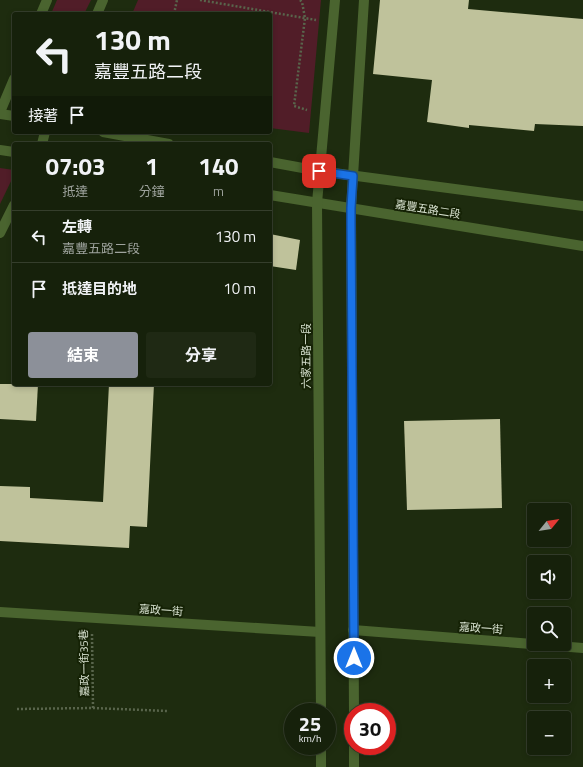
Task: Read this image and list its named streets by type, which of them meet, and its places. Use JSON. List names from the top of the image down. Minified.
{"streets":{"street":["嘉豐五路二段","六家五路一段","嘉政一街"],"path":["嘉政一街35巷"]},"crossings":[["嘉豐五路二段","六家五路一段"],["六家五路一段","嘉政一街"],["嘉政一街","嘉政一街35巷"]],"north":"top right","page":{"turn":["130 m","嘉豐五路二段"],"then":"接著","eta":["07:03","抵達","1","分鐘","140","m"],"list":[{"name":"左轉","note":"嘉豐五路二段","value":"130 m"},{"name":"抵達目的地","value":"10 m"}],"buttons":["結束","分享"],"map_buttons":["+","−"],"speed":"25 km/h","limit":"30"}}
